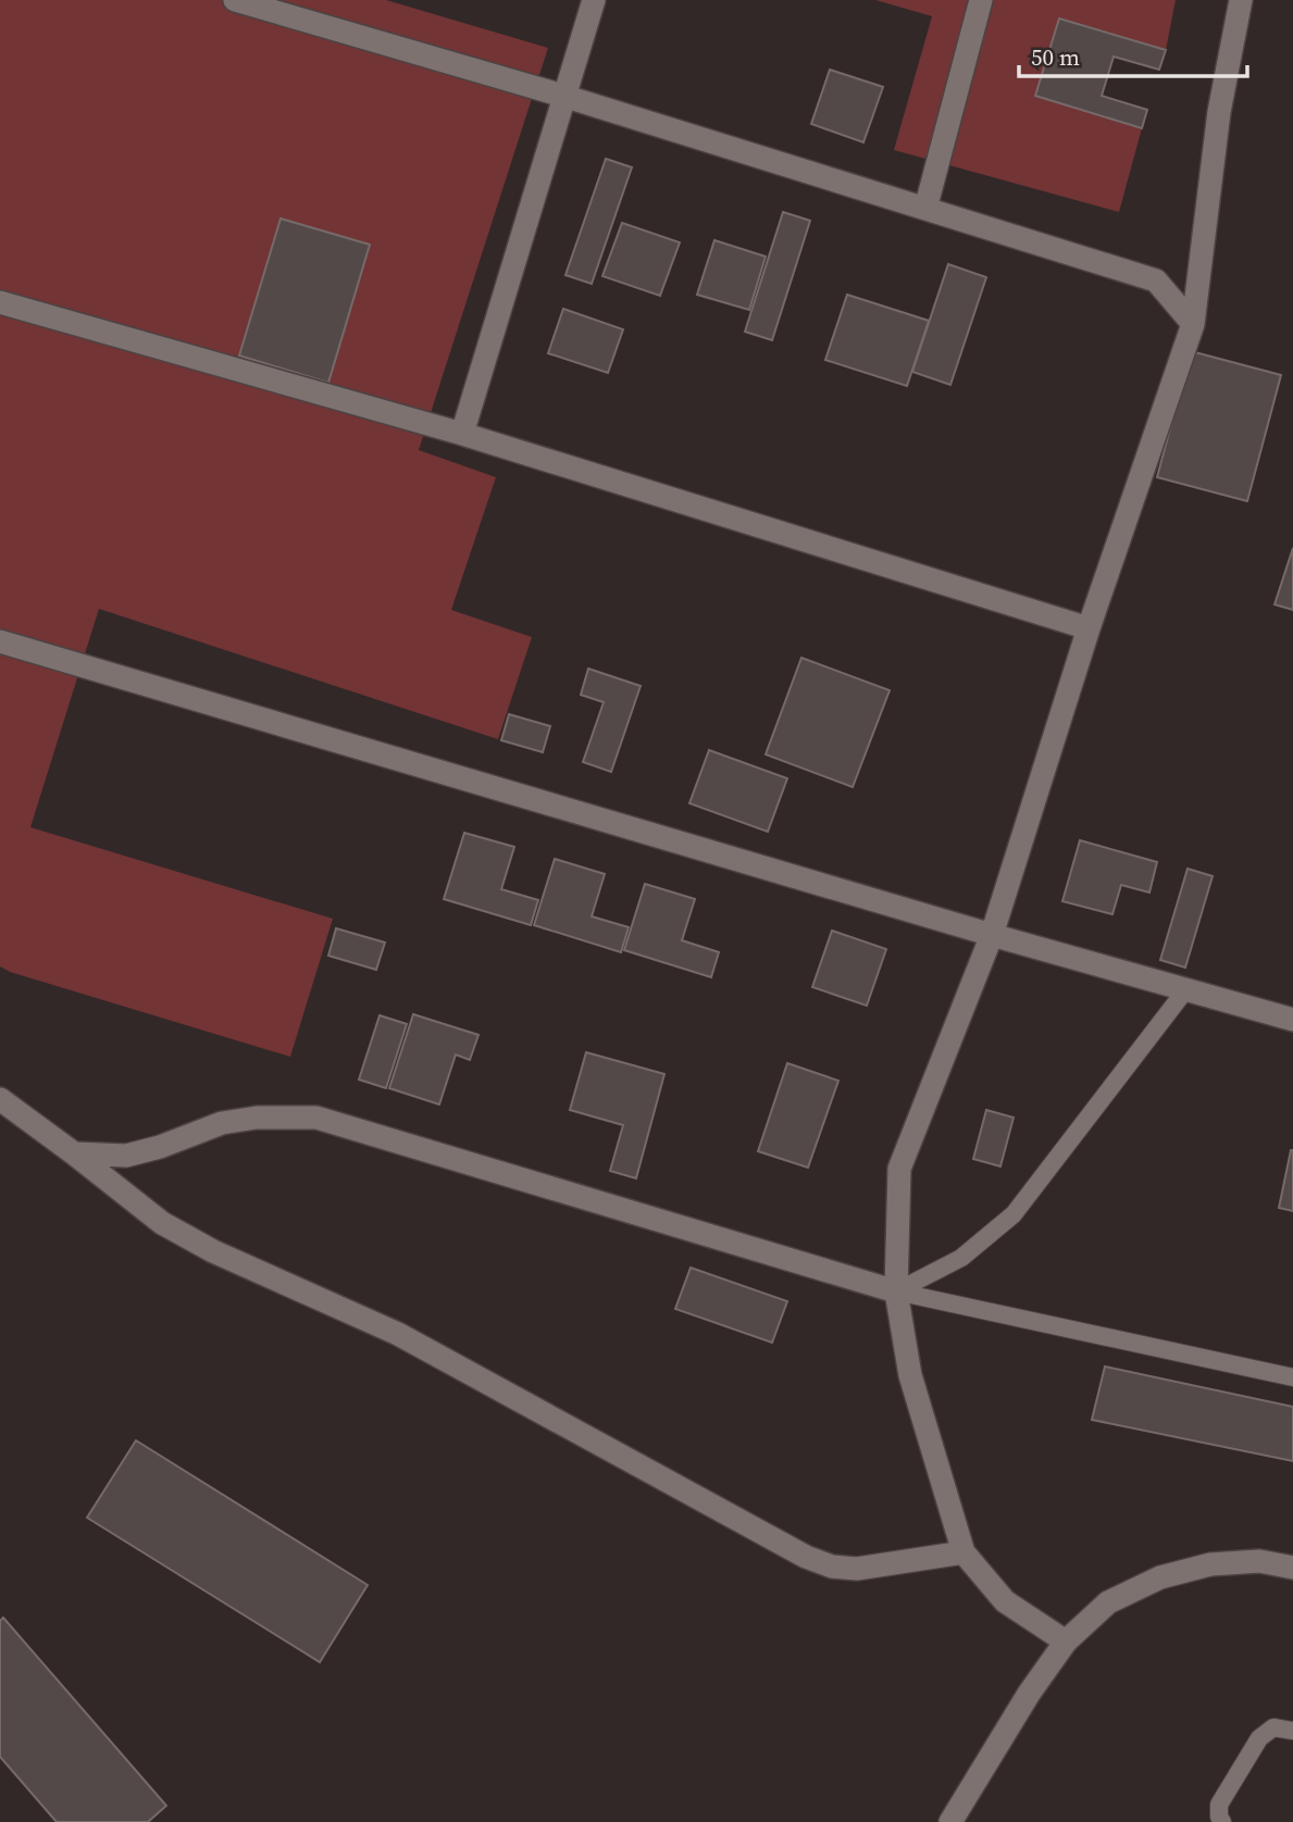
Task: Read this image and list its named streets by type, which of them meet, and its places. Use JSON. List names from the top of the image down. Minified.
{"scale_bar":"50 m"}
